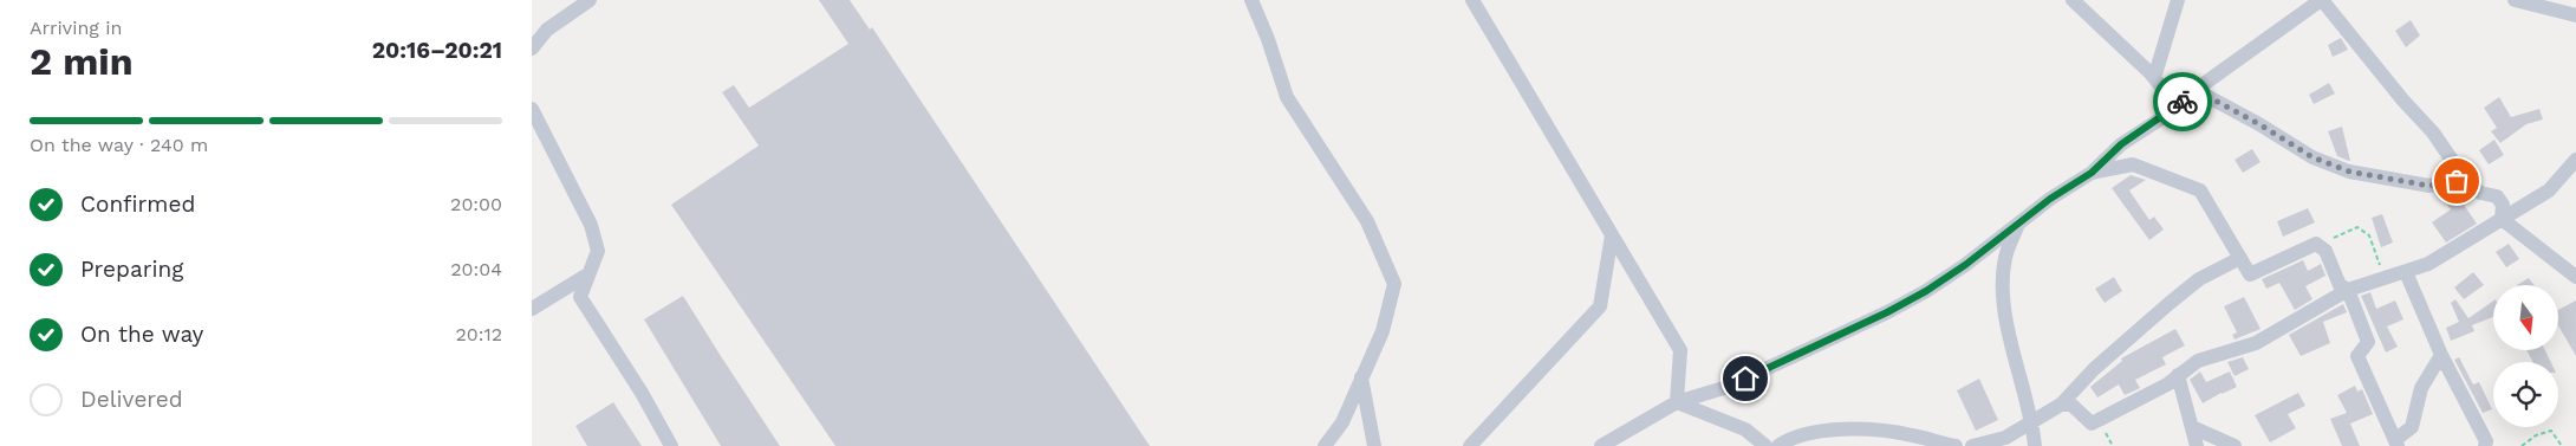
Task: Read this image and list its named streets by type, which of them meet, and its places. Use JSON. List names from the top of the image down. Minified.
{"north":"bottom","page":{"heading":["2 min","Arriving in","20:16–20:21"],"bar":"On the way · 240 m","list":[["Confirmed","20:00"],["Preparing","20:04"],["On the way","20:12"],"Delivered"]}}
